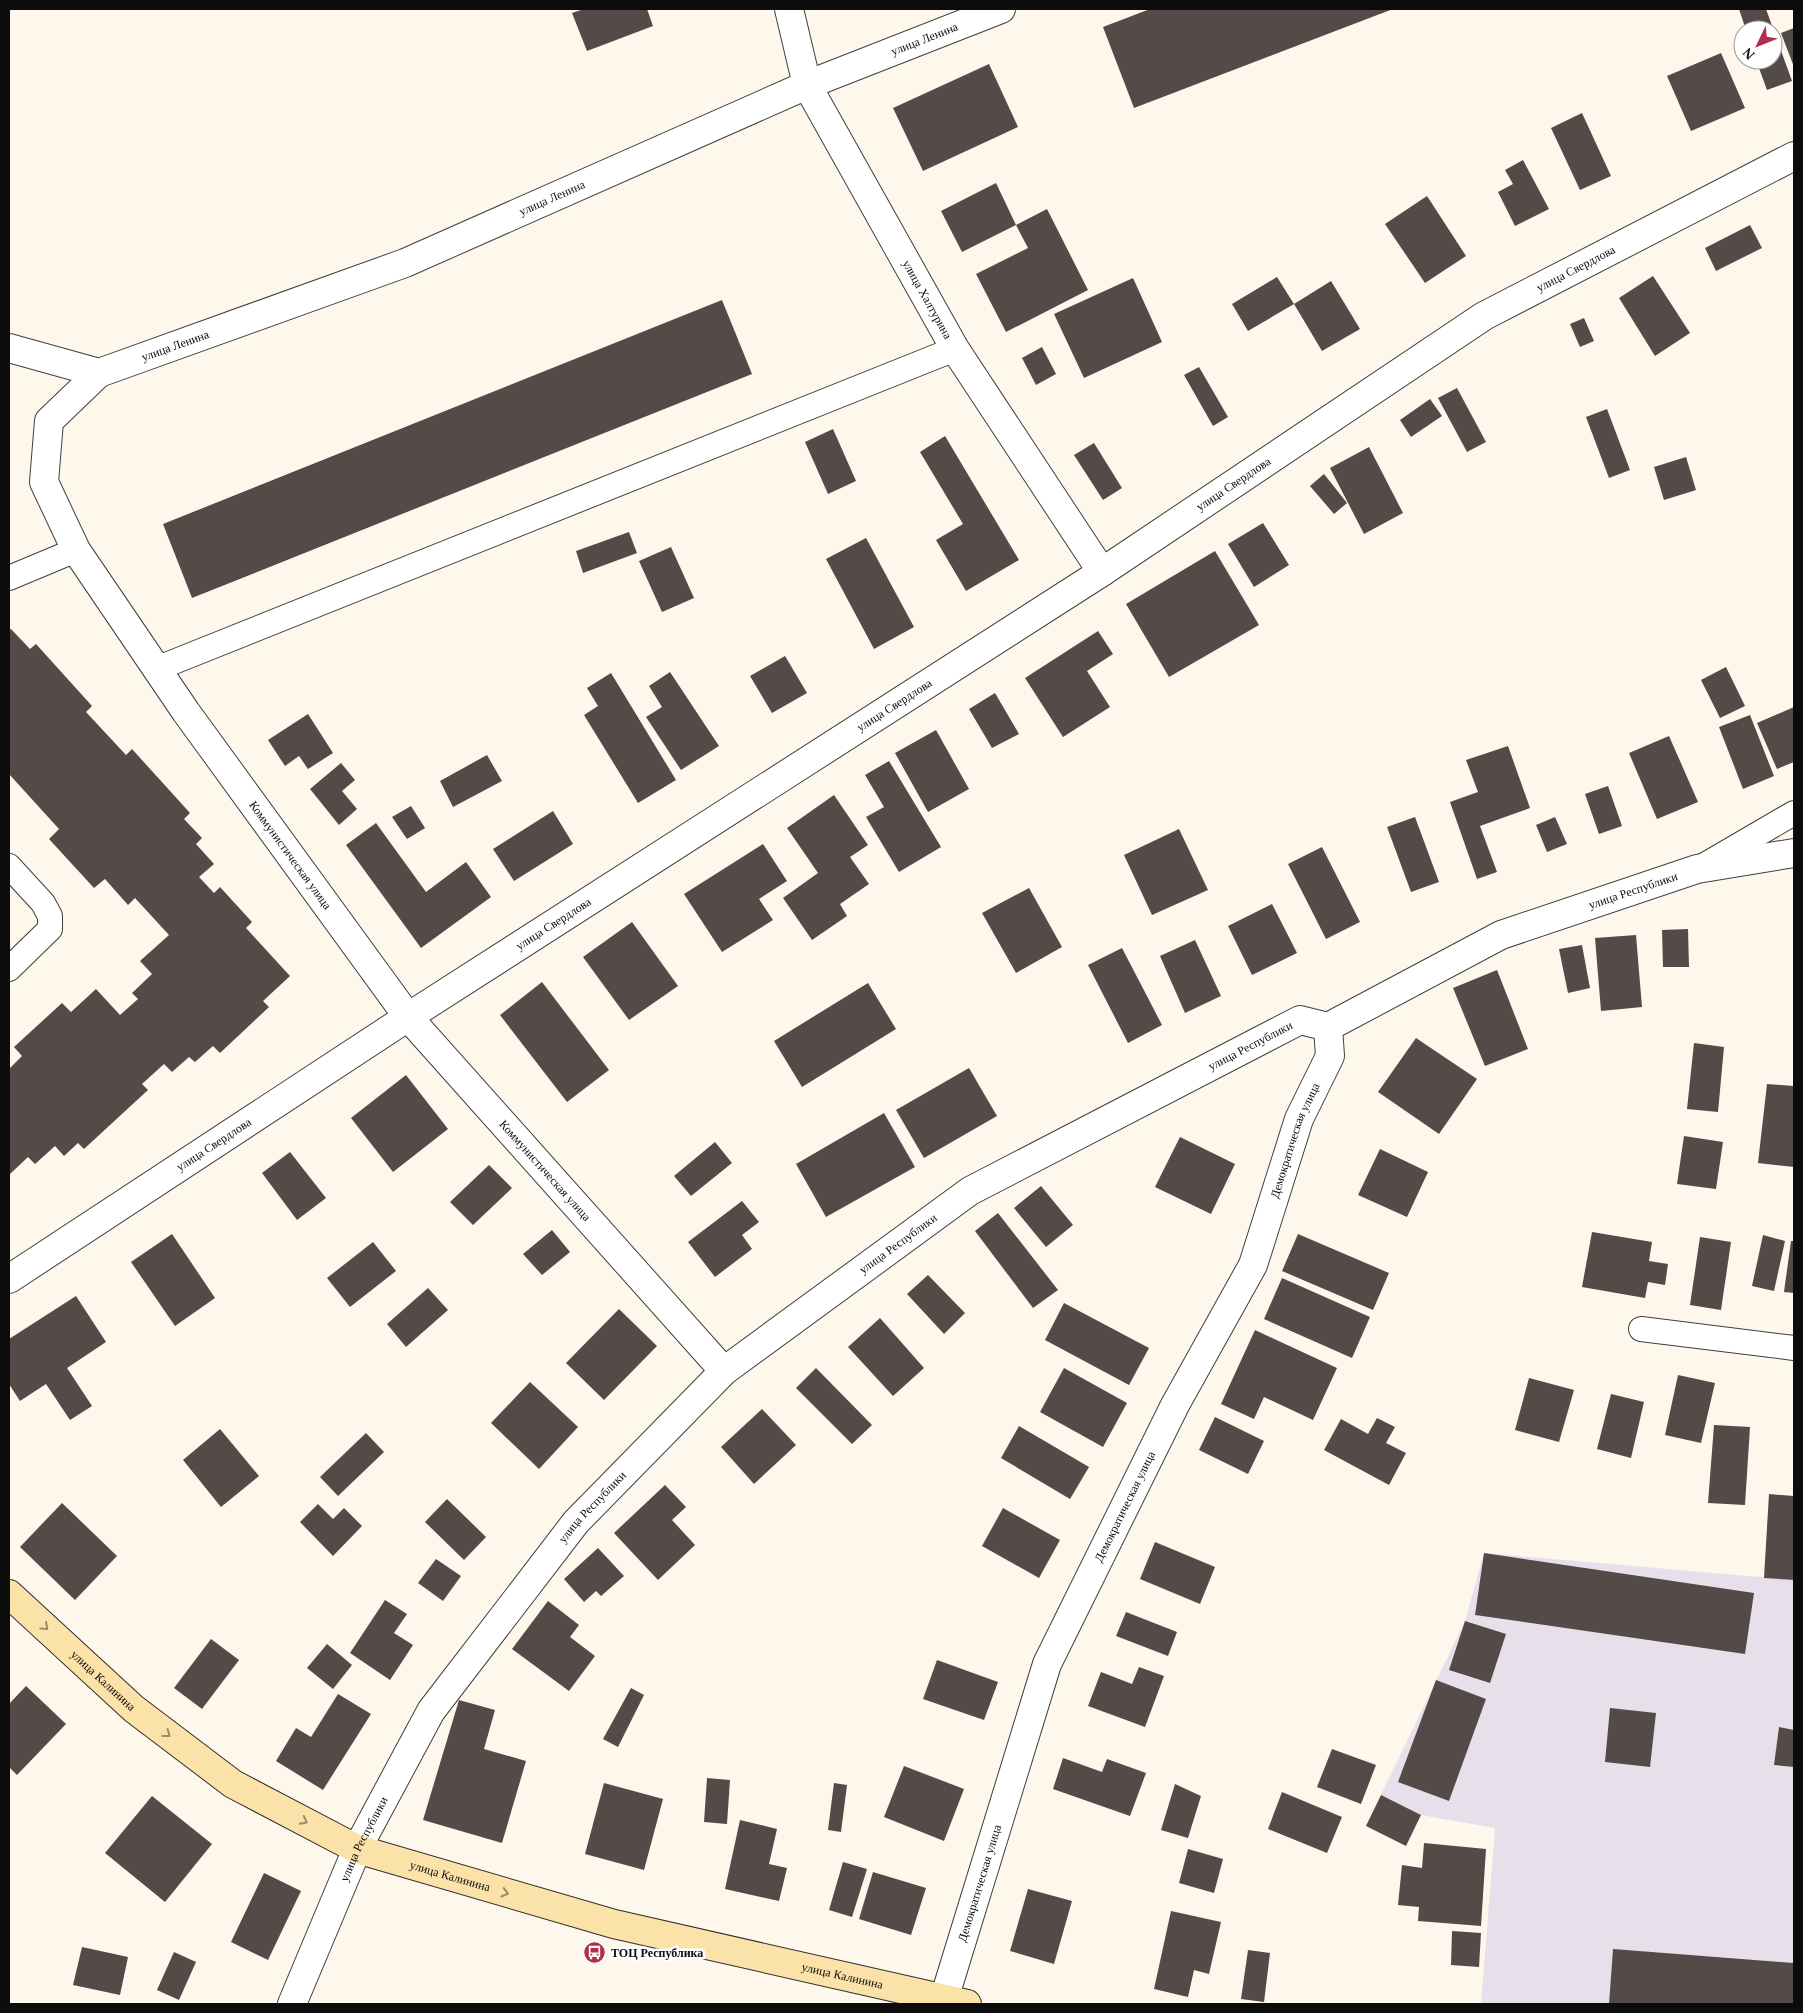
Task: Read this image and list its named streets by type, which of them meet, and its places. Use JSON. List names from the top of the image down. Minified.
{"streets":{"main road":["улица Калинина"],"street":["улица Ленина","улица Свердлова","улица Халтурина","Коммунистическая улица","улица Республики","Демократическая улица"]},"crossings":[["улица Ленина","улица Халтурина"],["улица Ленина","Коммунистическая улица"],["улица Свердлова","улица Халтурина"],["улица Свердлова","Коммунистическая улица"],["Коммунистическая улица","улица Республики"],["улица Республики","Демократическая улица"],["улица Республики","улица Калинина"],["Демократическая улица","улица Калинина"]],"one_way":["улица Калинина"],"places":{"bus stop":["ТОЦ Республика"]},"north":"bottom left"}
